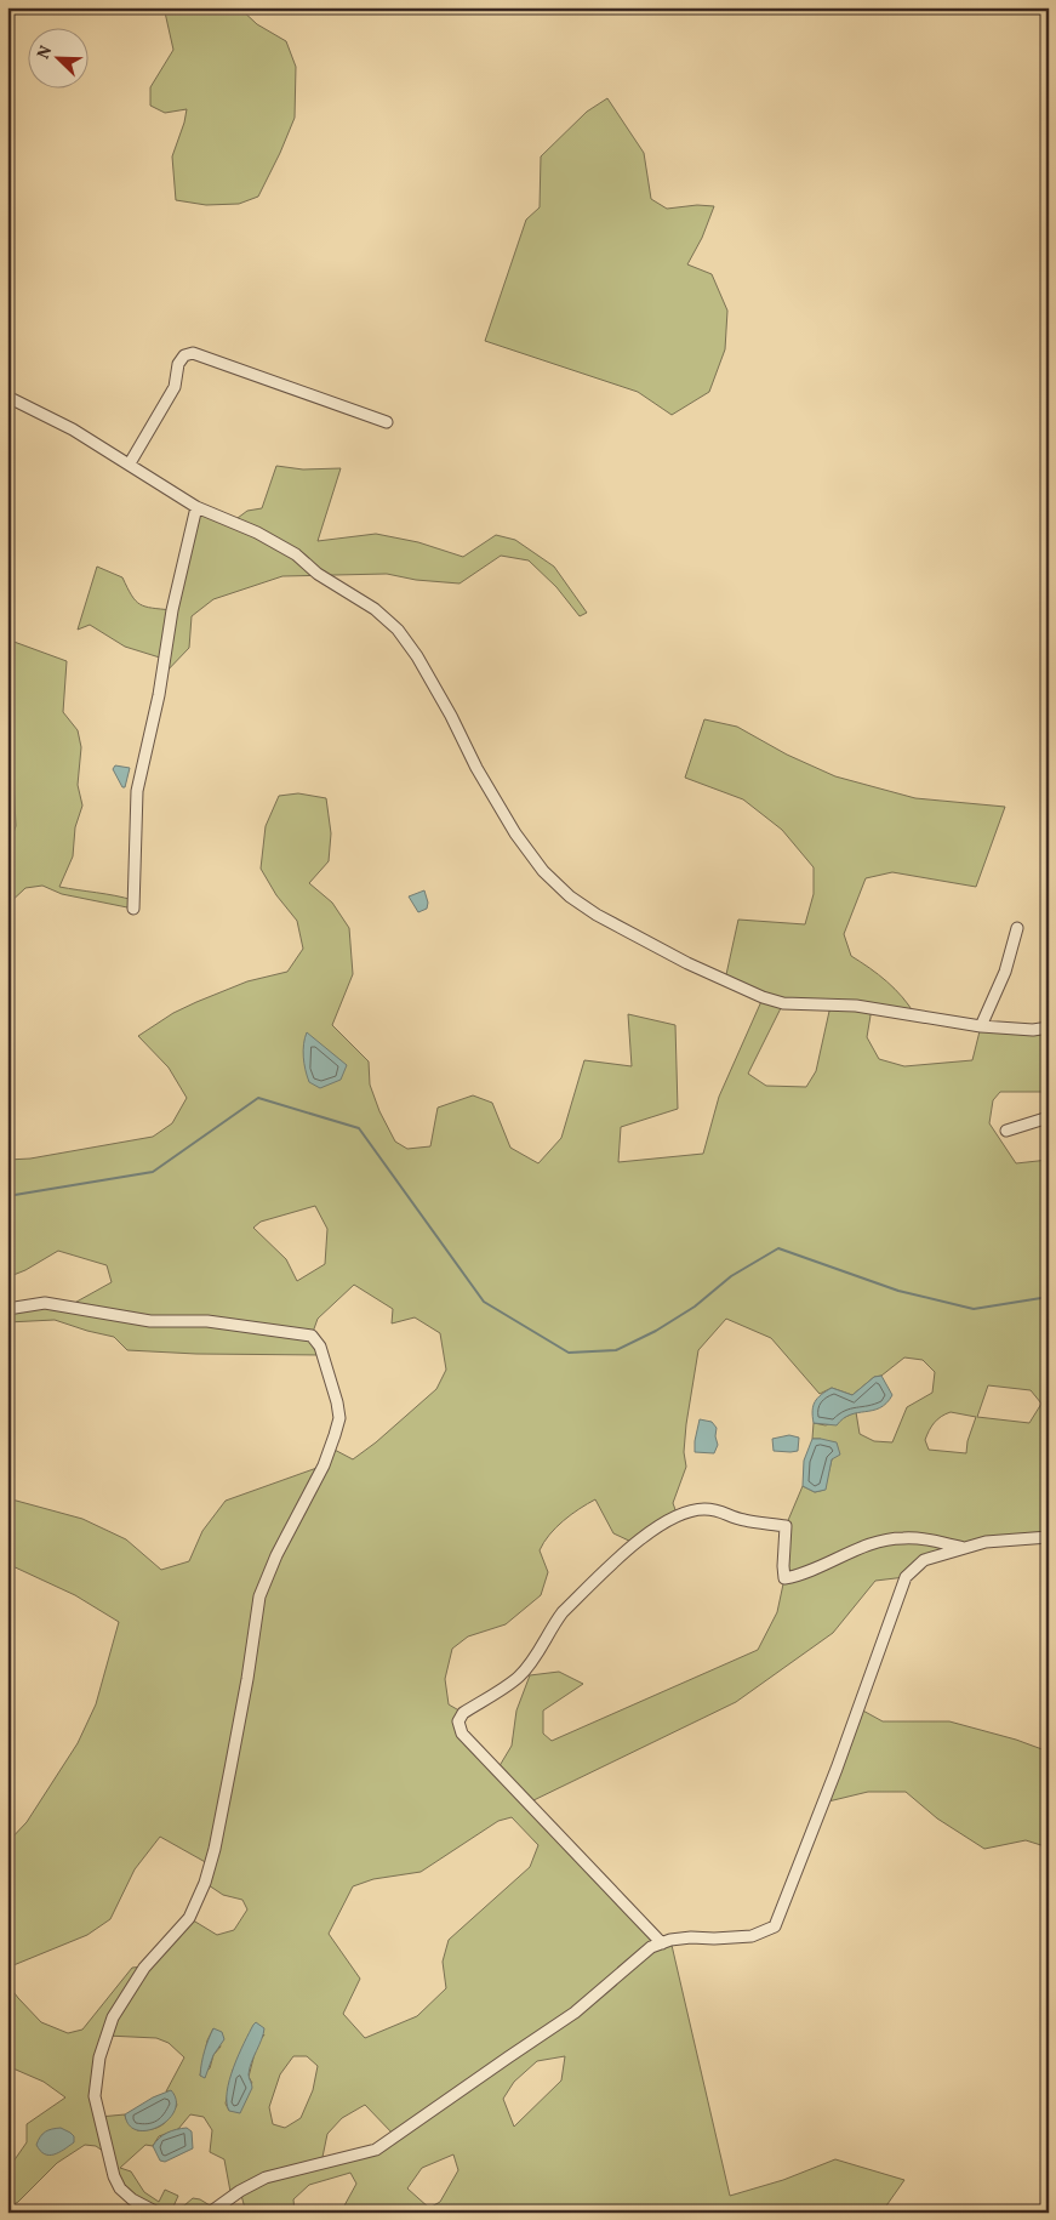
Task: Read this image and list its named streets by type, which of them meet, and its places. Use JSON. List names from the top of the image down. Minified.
{"north":"top left"}
